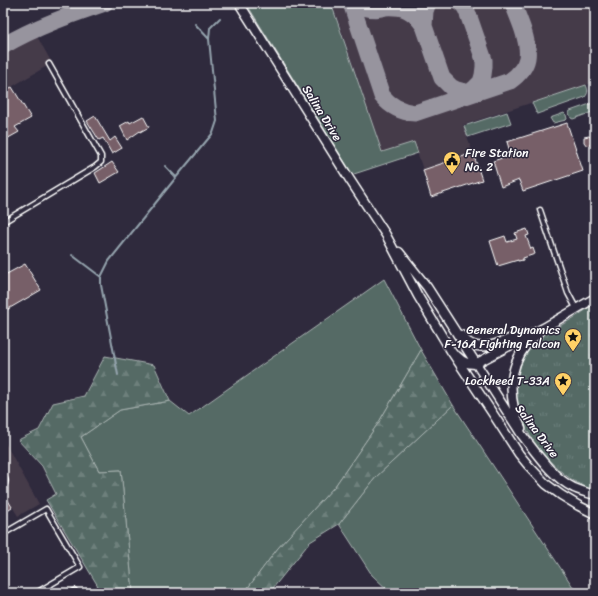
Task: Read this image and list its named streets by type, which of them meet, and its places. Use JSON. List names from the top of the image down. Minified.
{"streets":{"street":["Salina Drive"]},"places":{"public building":["Fire Station No. 2"],"place":["General Dynamics F-16A Fighting Falcon","Lockheed T-33A"]}}
